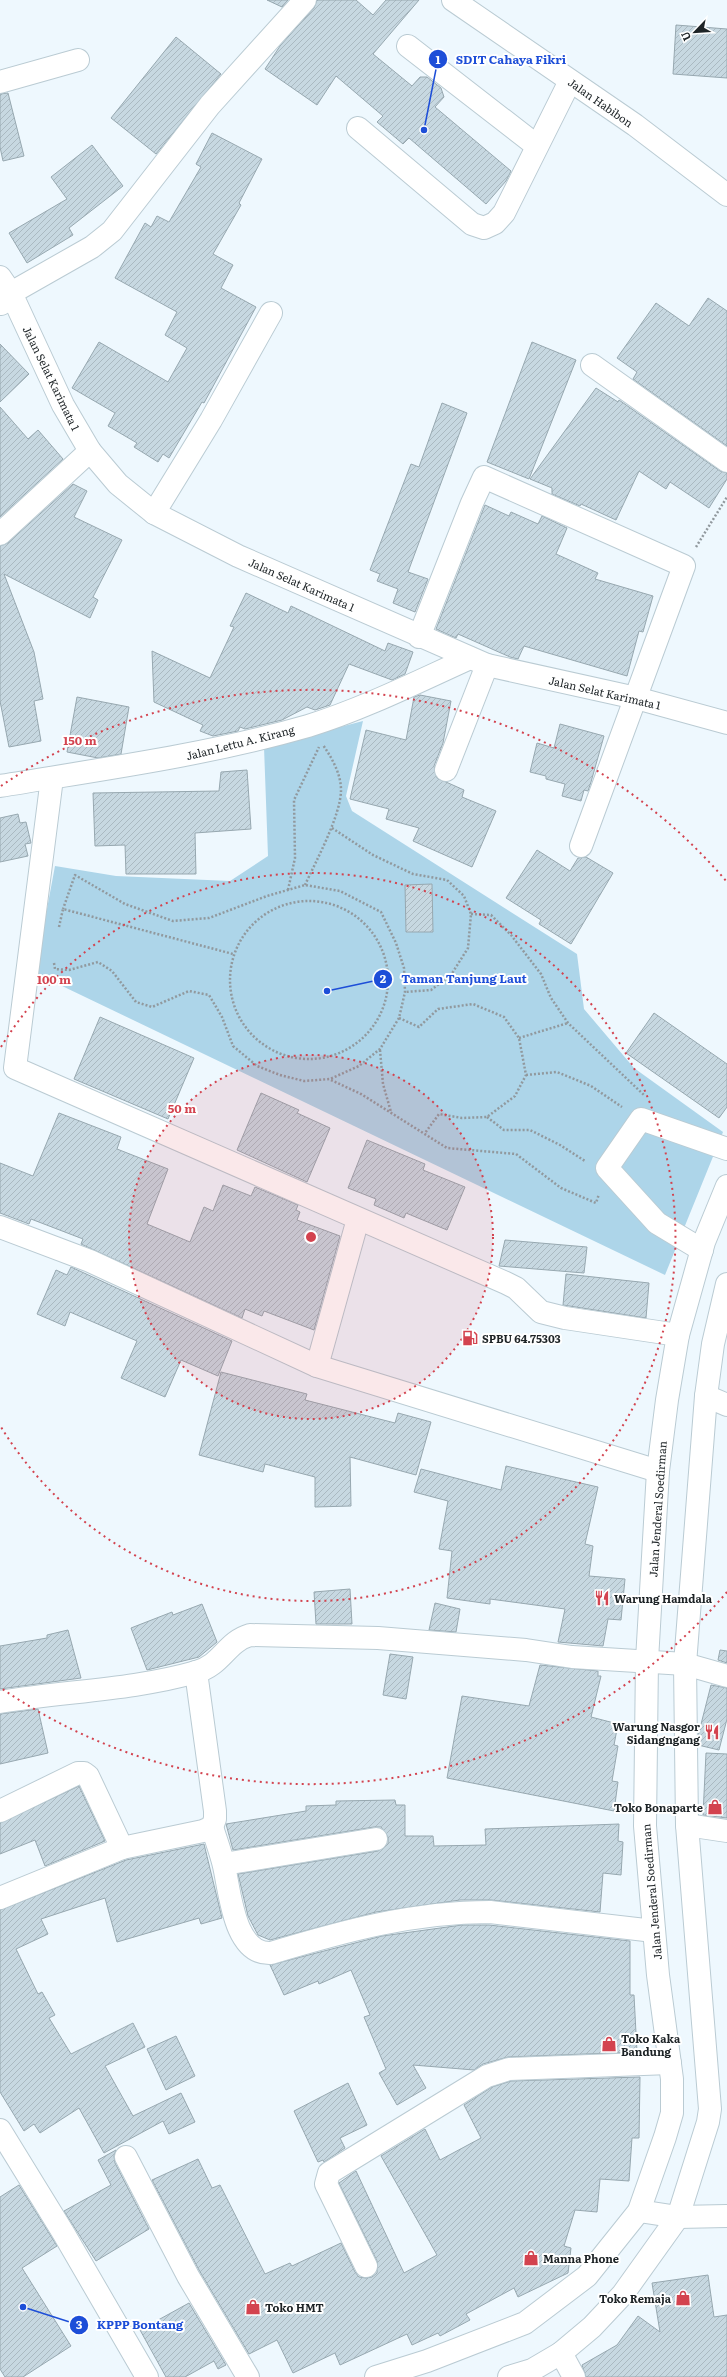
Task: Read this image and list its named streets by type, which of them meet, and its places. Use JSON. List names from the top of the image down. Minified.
{"streets":{"street":["Jalan Habibon","Jalan Selat Karimata 1","Jalan Lettu A. Kirang","Jalan Jenderal Soedirman"]},"crossings":[["Jalan Selat Karimata 1","Jalan Lettu A. Kirang"]],"places":{"other":["SDIT Cahaya Fikri","Taman Tanjung Laut","KPPP Bontang"],"fuel station":["SPBU 64.75303"],"restaurant":["Warung Hamdala","Warung Nasgor Sidangngang"],"shop":["Toko Bonaparte","Toko Kaka Bandung","Manna Phone","Toko Remaja","Toko HMT"]},"north":"bottom left","rings":["150 m","100 m","50 m"]}
